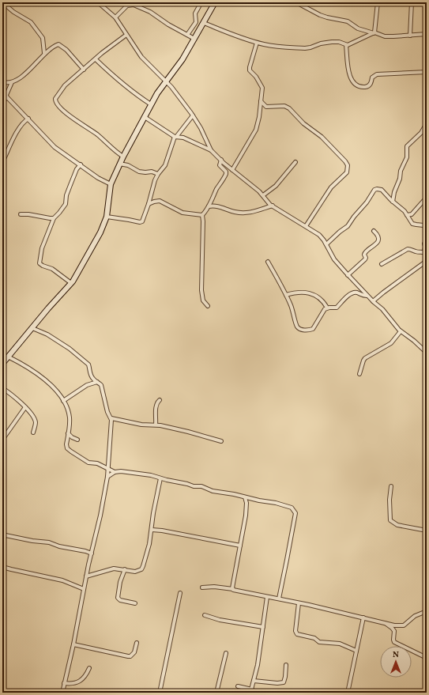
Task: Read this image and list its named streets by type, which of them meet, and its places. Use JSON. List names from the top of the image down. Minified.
{"north":"top"}
